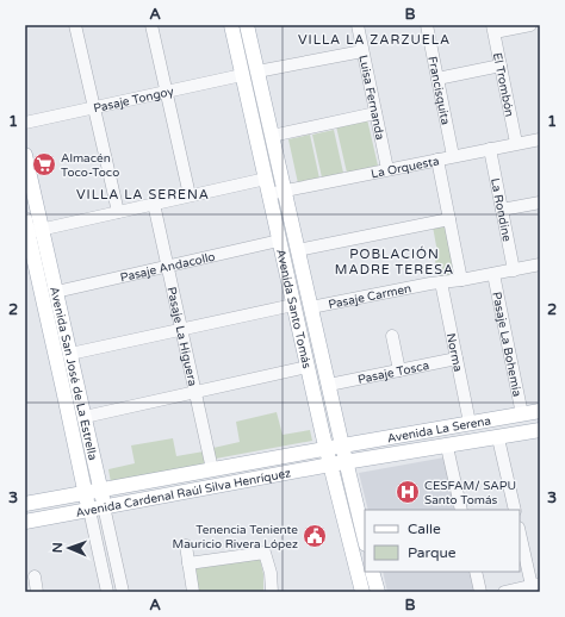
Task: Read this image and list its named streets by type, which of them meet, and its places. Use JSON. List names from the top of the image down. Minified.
{"streets":{"main road":["Avenida Santo Tomás","Avenida San José de La Estrella","Avenida La Serena","Avenida Cardenal Raúl Silva Henríquez"],"street":["El Trombón","Francisquita","Luisa Fernanda","Pasaje Tongoy","La Orquesta","La Rondine","Pasaje Andacollo","Pasaje Carmen","Pasaje La Higuera","Pasaje La Bohemia","Norma","Pasaje Tosca"]},"crossings":[["El Trombón","La Orquesta"],["Francisquita","La Orquesta"],["Luisa Fernanda","La Orquesta"],["Pasaje Tongoy","Avenida Santo Tomás"],["La Orquesta","La Rondine"],["La Orquesta","Avenida Santo Tomás"],["La Rondine","Pasaje Carmen"],["Pasaje Andacollo","Avenida Santo Tomás"],["Pasaje Andacollo","Pasaje La Higuera"],["Pasaje Andacollo","Avenida San José de La Estrella"],["Pasaje Carmen","Avenida Santo Tomás"],["Pasaje Carmen","Pasaje La Bohemia"],["Pasaje Carmen","Norma"],["Avenida Santo Tomás","Pasaje Tosca"],["Avenida Santo Tomás","Avenida La Serena"],["Avenida Santo Tomás","Avenida Cardenal Raúl Silva Henríquez"],["Pasaje La Higuera","Avenida Cardenal Raúl Silva Henríquez"],["Pasaje La Bohemia","Avenida La Serena"],["Norma","Pasaje Tosca"],["Norma","Avenida La Serena"],["Avenida San José de La Estrella","Avenida Cardenal Raúl Silva Henríquez"],["Avenida La Serena","Avenida Cardenal Raúl Silva Henríquez"]],"districts":["VILLA LA ZARZUELA","VILLA LA SERENA","POBLACIÓN MADRE TERESA"],"places":{"supermarket":["Almacén Toco-Toco"],"hospital":["CESFAM/ SAPU Santo Tomás"],"public building":["Tenencia Teniente Mauricio Rivera López"]},"legend":["Calle","Parque"],"north":"left","grid":{"columns":["A","B"],"rows":["1","2","3"]}}
